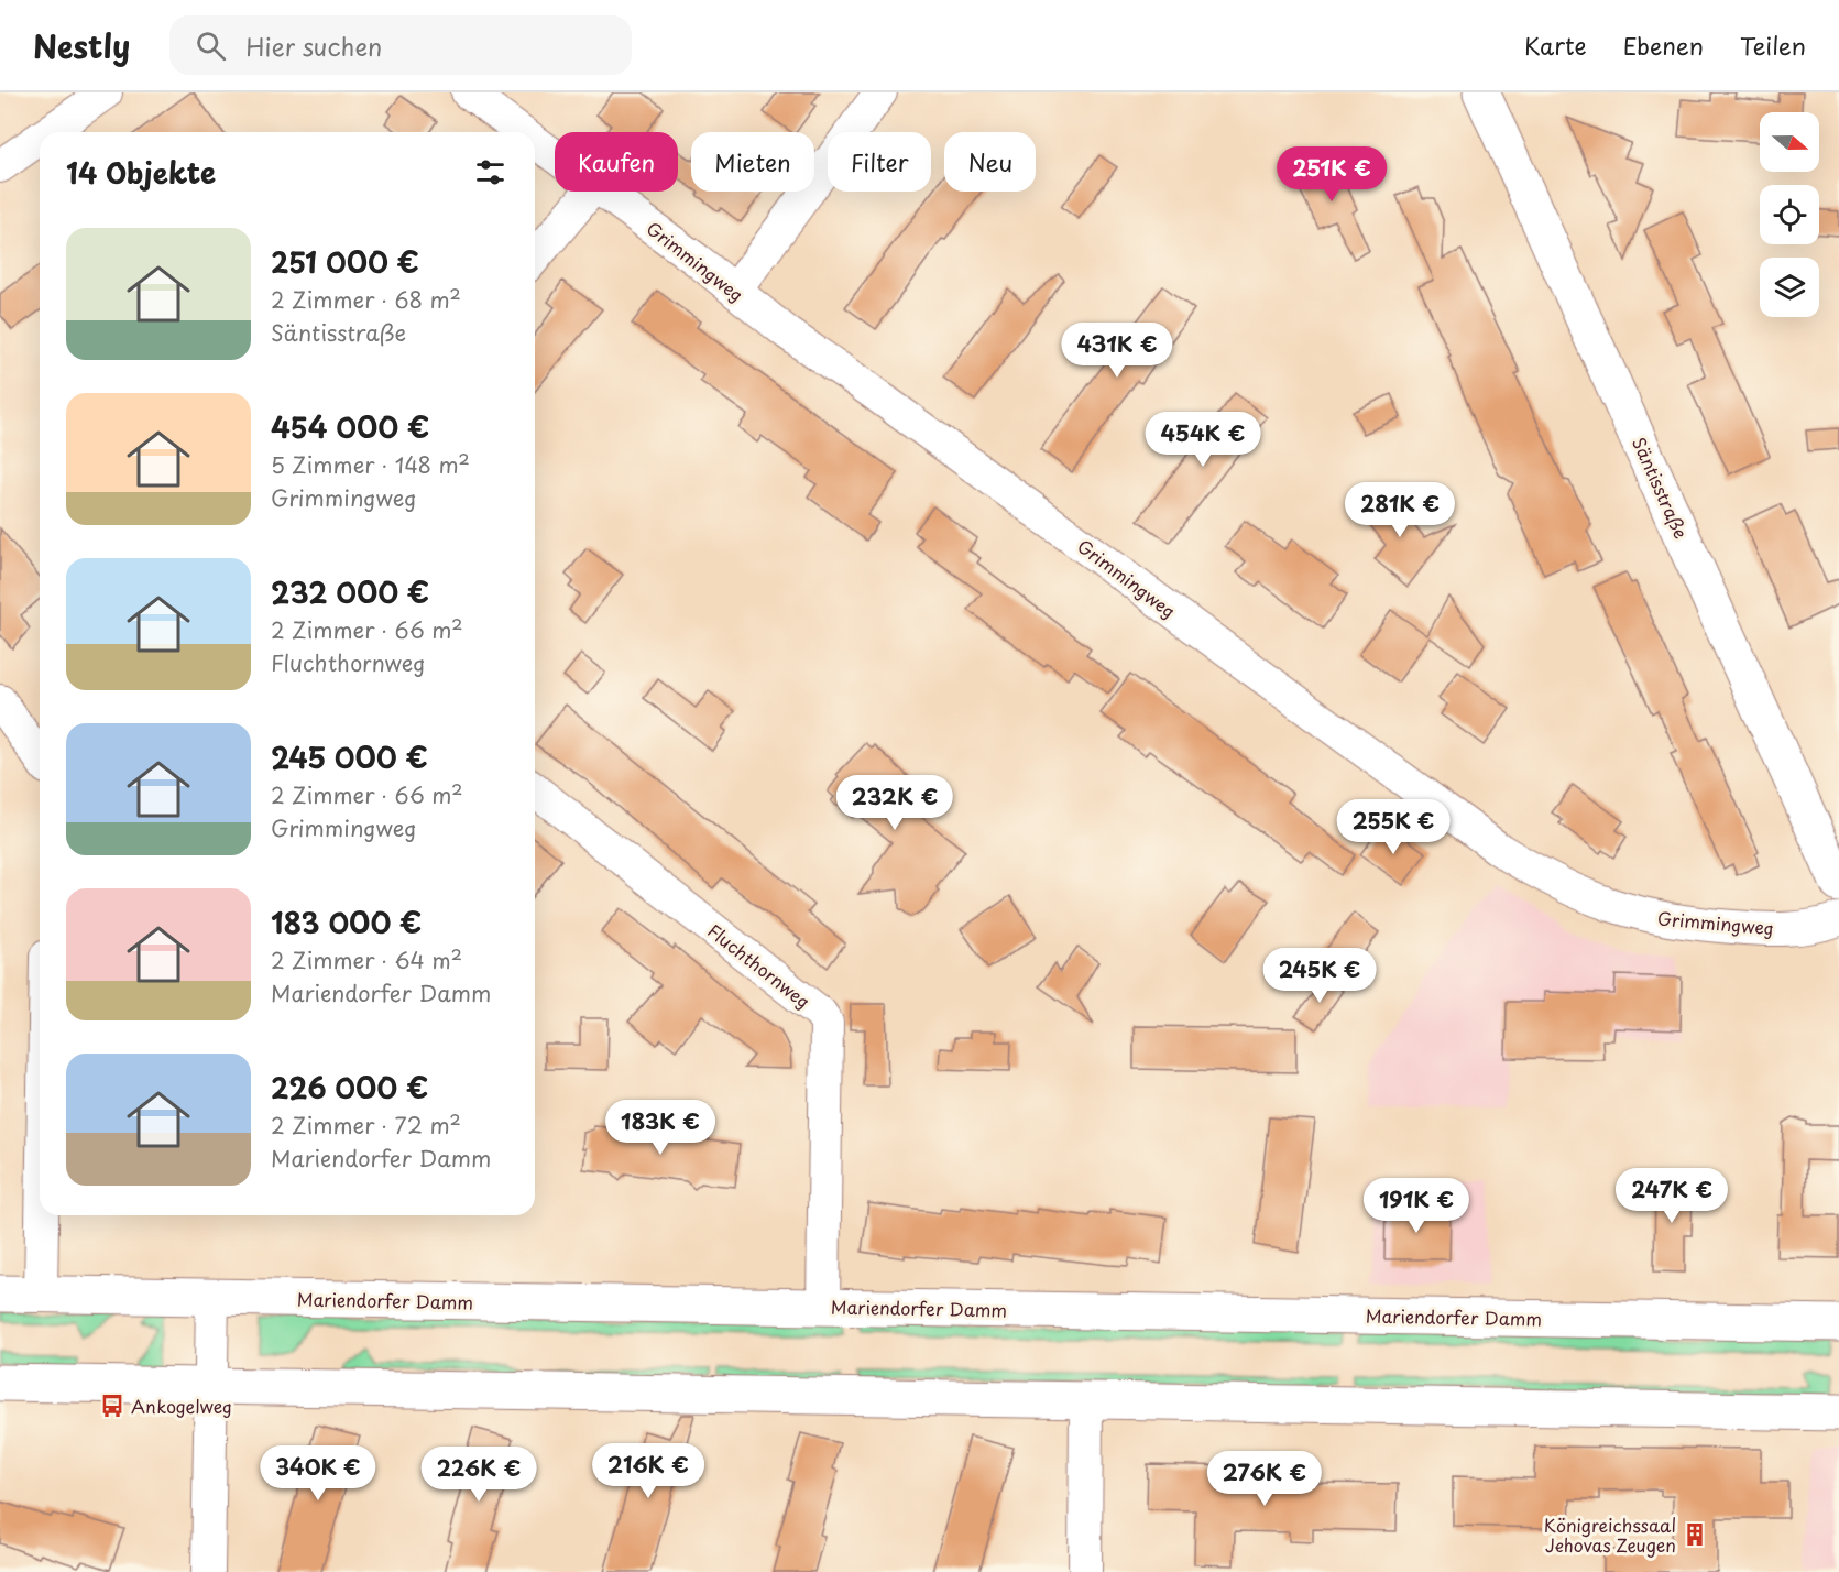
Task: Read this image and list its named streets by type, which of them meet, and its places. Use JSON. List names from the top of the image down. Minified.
{"streets":{"main road":["Säntisstraße","Mariendorfer Damm"],"street":["Grimmingweg","Fluchthornweg"]},"crossings":[["Fluchthornweg","Mariendorfer Damm"]],"places":{"bus stop":["Ankogelweg"],"building":["Königreichssaal Jehovas Zeugen"]},"north":"right","page":{"header":"Nestly","search":"Hier suchen","nav":["Karte","Ebenen","Teilen"],"chip":["Kaufen","Mieten","Filter","Neu"],"heading":"14 Objekte","price":["251K €","431K €","454K €","281K €","232K €","255K €","245K €","183K €","247K €","191K €","216K €","340K €","226K €","276K €"],"list":[{"name":"251 000 €","note":"2 Zimmer · 68 m² · Säntisstraße"},{"name":"454 000 €","note":"5 Zimmer · 148 m² · Grimmingweg"},{"name":"232 000 €","note":"2 Zimmer · 66 m² · Fluchthornweg"},{"name":"245 000 €","note":"2 Zimmer · 66 m² · Grimmingweg"},{"name":"183 000 €","note":"2 Zimmer · 64 m² · Mariendorfer Damm"},{"name":"226 000 €","note":"2 Zimmer · 72 m² · Mariendorfer Damm"}]}}
